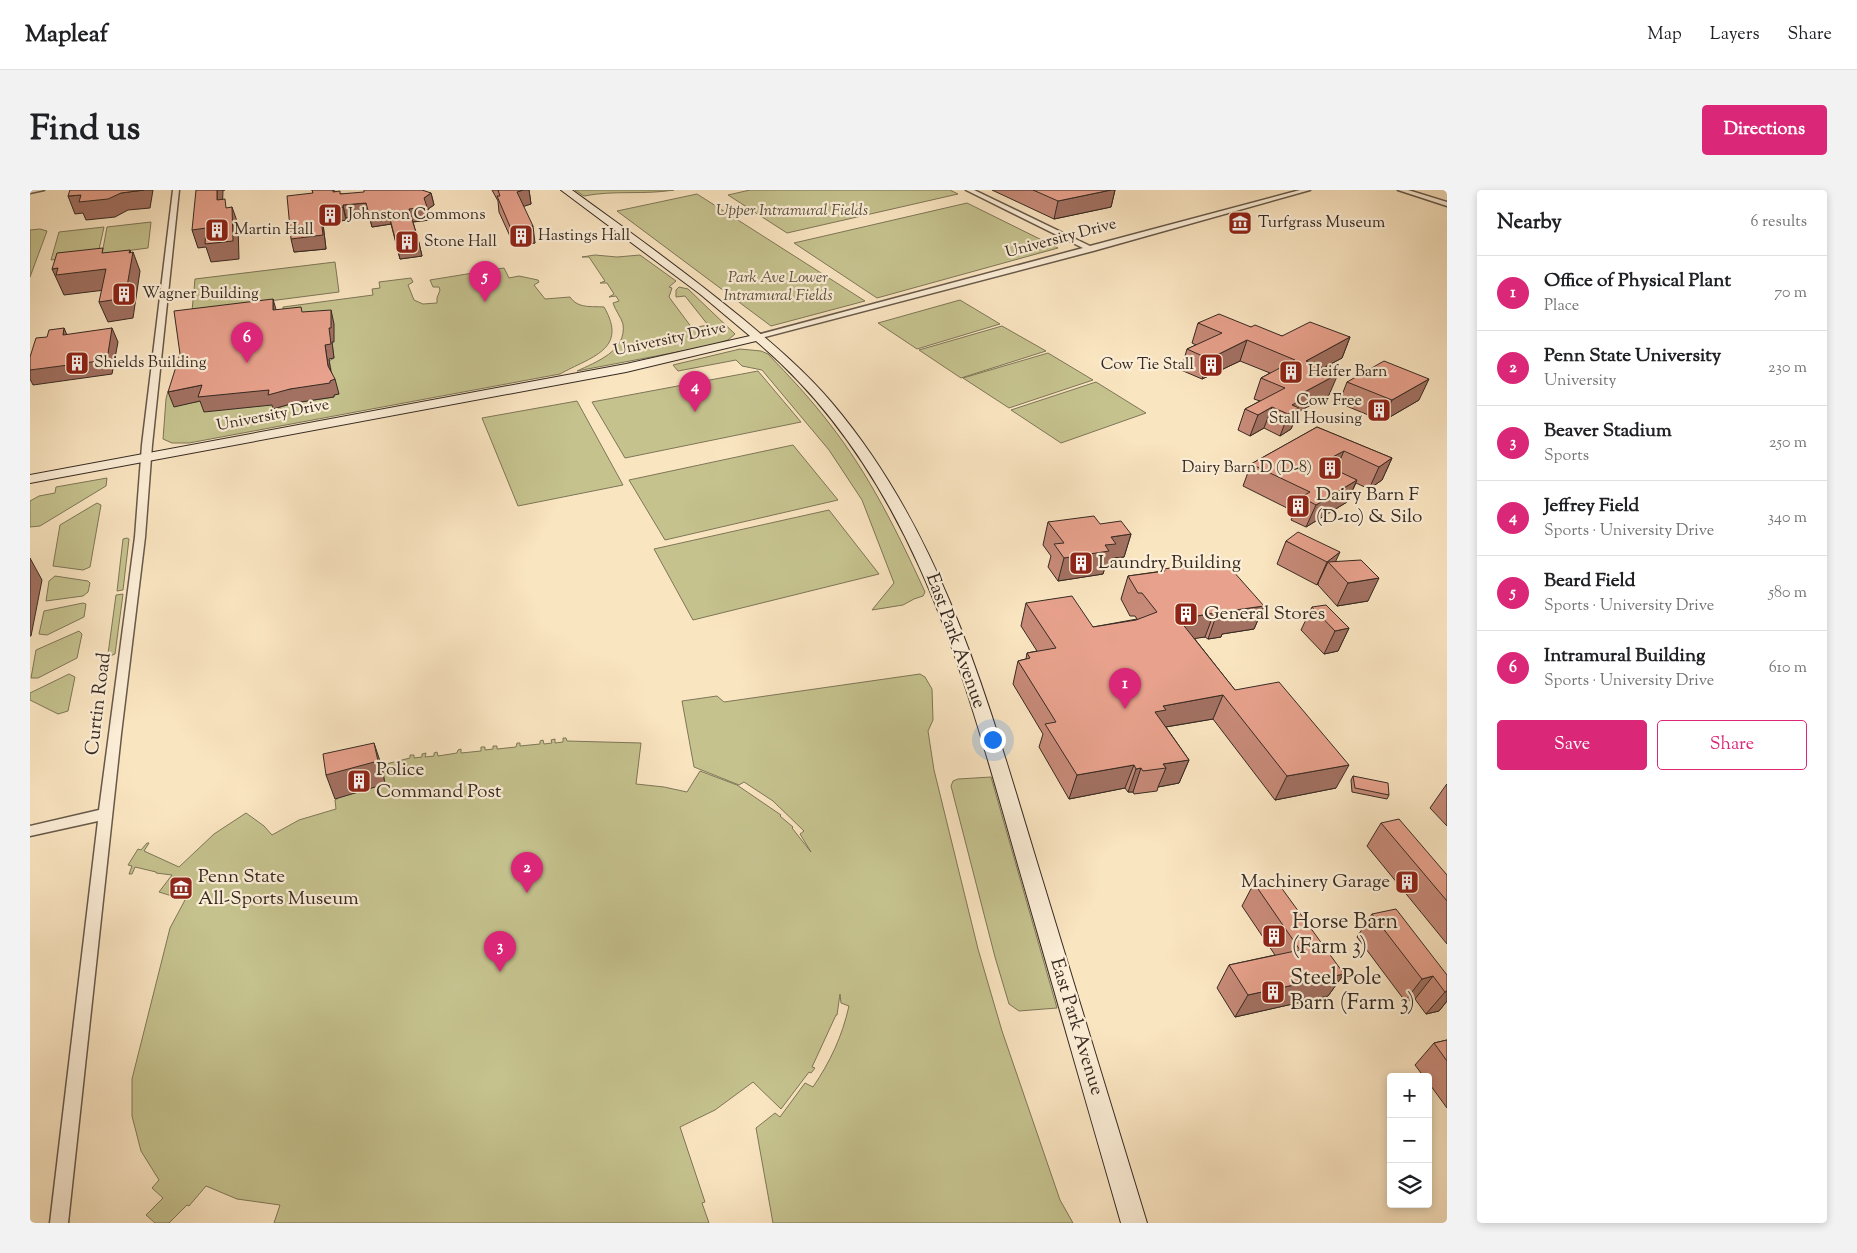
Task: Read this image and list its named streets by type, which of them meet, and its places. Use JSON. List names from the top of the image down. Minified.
{"streets":{"main road":["University Drive","East Park Avenue"],"street":["Curtin Road"]},"crossings":[["University Drive","East Park Avenue"],["University Drive","Curtin Road"]],"parks":["Upper Intramural Fields","Park Ave Lower Intramural Fields"],"places":{"building":["Johnston Commons","Martin Hall","Hastings Hall","Stone Hall","Wagner Building","Shields Building","Cow Tie Stall","Heifer Barn","Cow Free Stall Housing","Dairy Barn D (D-8)","Dairy Barn F (D-10) & Silo","Laundry Building","General Stores","Police Command Post","Machinery Garage","Horse Barn (Farm 3)","Steel Pole Barn (Farm 3)"],"museum":["Turfgrass Museum","Penn State All-Sports Museum"]},"page":{"header":"Mapleaf","nav":["Map","Layers","Share"],"title":"Find us","buttons":["Directions",["Save","Share"]],"heading":["Nearby","6 results"],"list":[{"mark":"1","name":"Office of Physical Plant","note":"Place","value":"70 m"},{"mark":"2","name":"Penn State University","note":"University","value":"230 m"},{"mark":"3","name":"Beaver Stadium","note":"Sports","value":"250 m"},{"mark":"4","name":"Jeffrey Field","note":"Sports · University Drive","value":"340 m"},{"mark":"5","name":"Beard Field","note":"Sports · University Drive","value":"580 m"},{"mark":"6","name":"Intramural Building","note":"Sports · University Drive","value":"610 m"}],"pins":["5","6","4","1","2","3"],"map_buttons":["+","−"]}}
